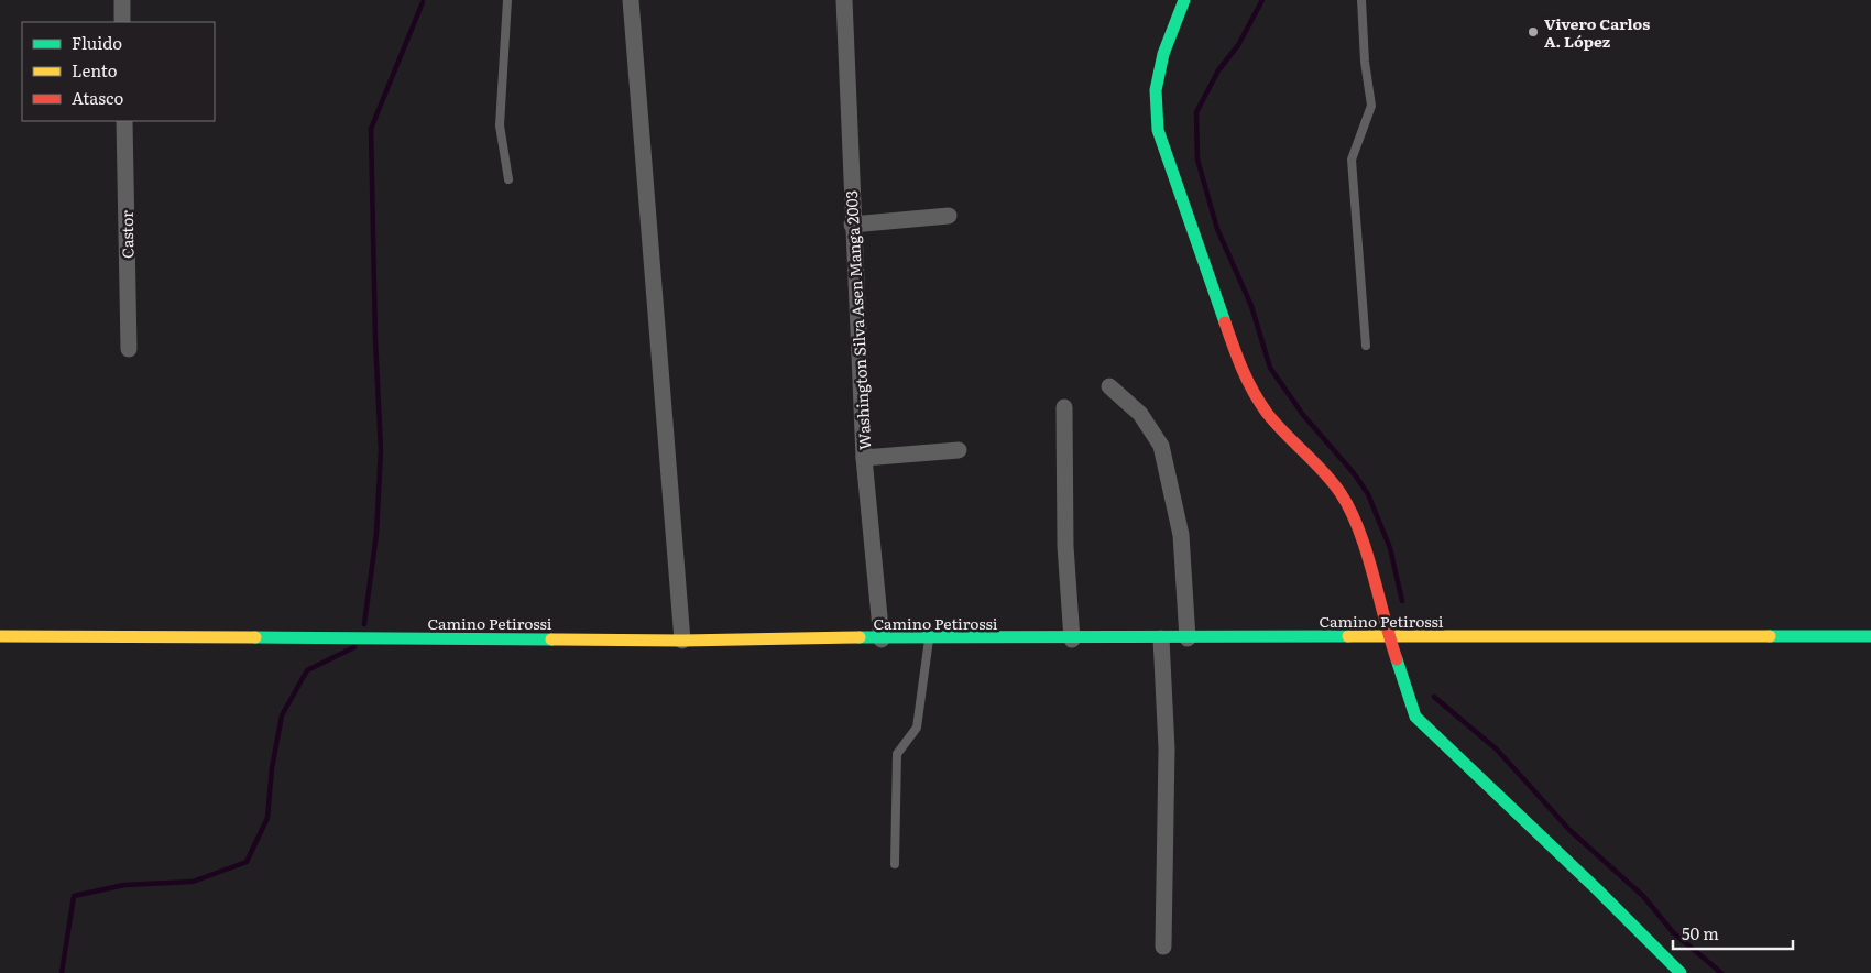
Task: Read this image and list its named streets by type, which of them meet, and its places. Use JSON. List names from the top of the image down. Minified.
{"streets":{"street":["Castor","Washington Silva Asen Manga 2003","Camino Petirossi"]},"crossings":[["Washington Silva Asen Manga 2003","Camino Petirossi"]],"places":["Vivero Carlos A. López"],"legend":["Fluido","Lento","Atasco"],"scale_bar":"50 m"}
